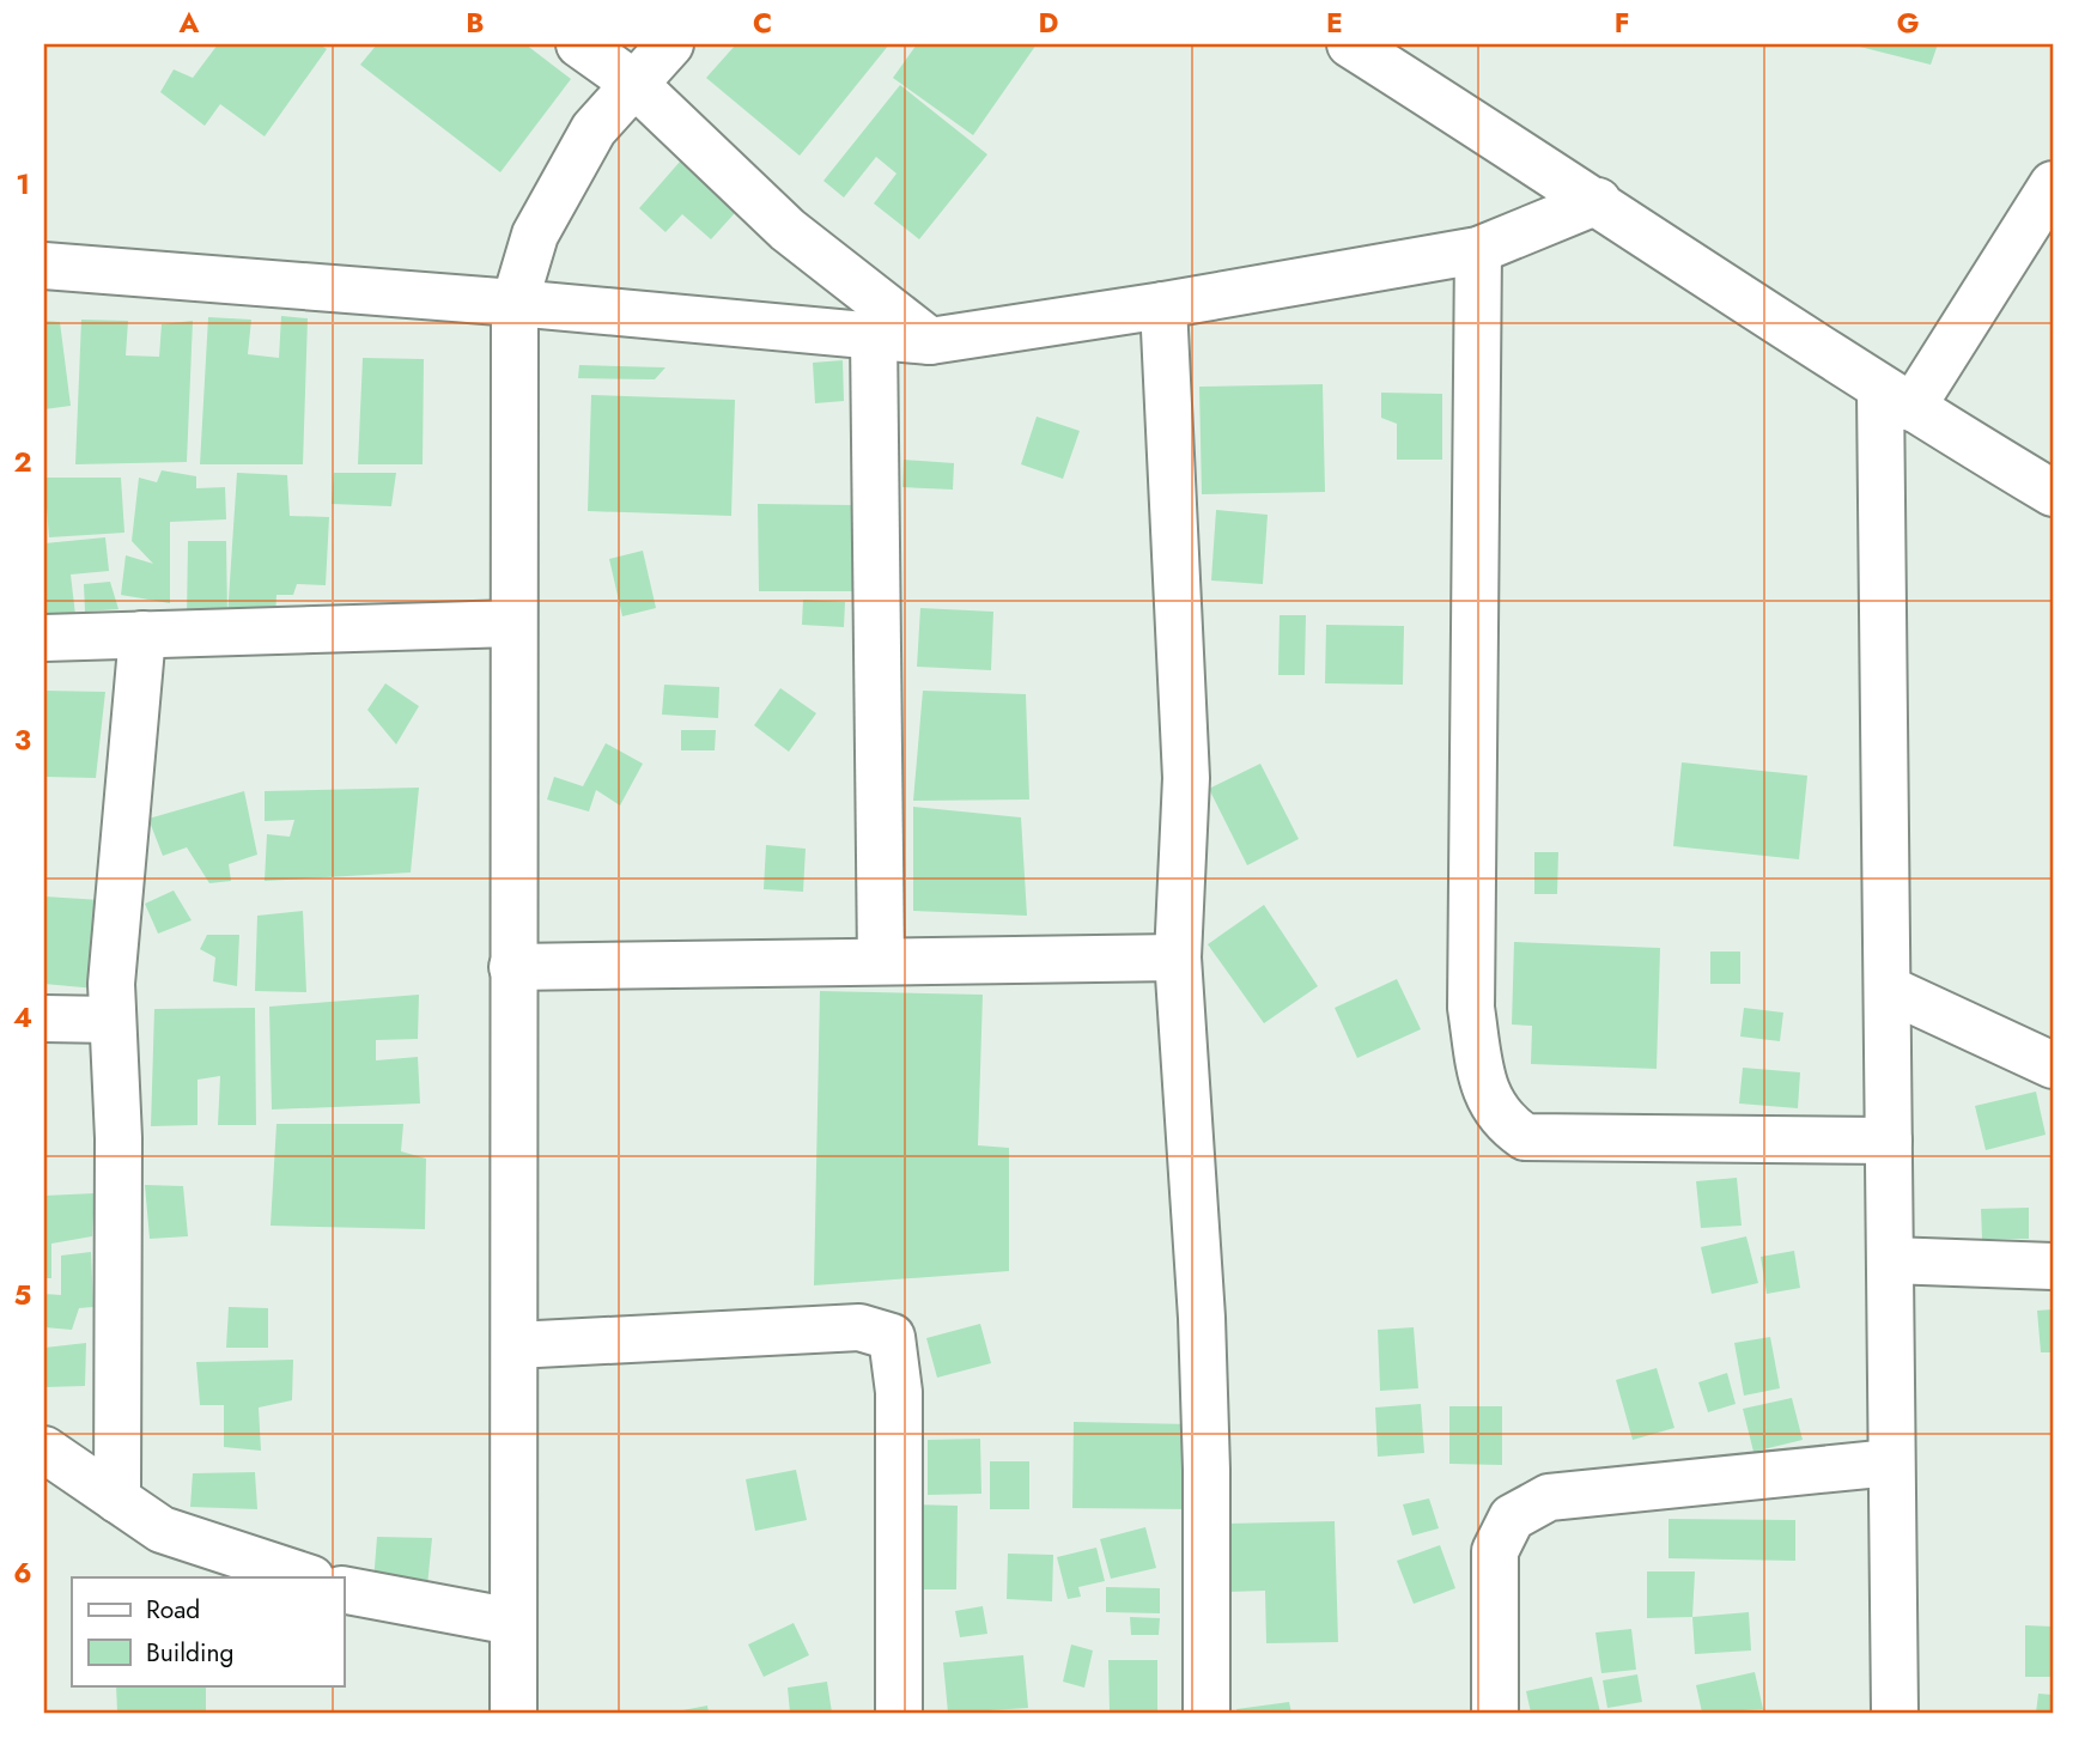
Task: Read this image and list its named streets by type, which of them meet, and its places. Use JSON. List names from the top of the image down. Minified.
{"legend":["Road","Building"],"grid":{"columns":["A","B","C","D","E","F","G"],"rows":["1","2","3","4","5","6"]}}
